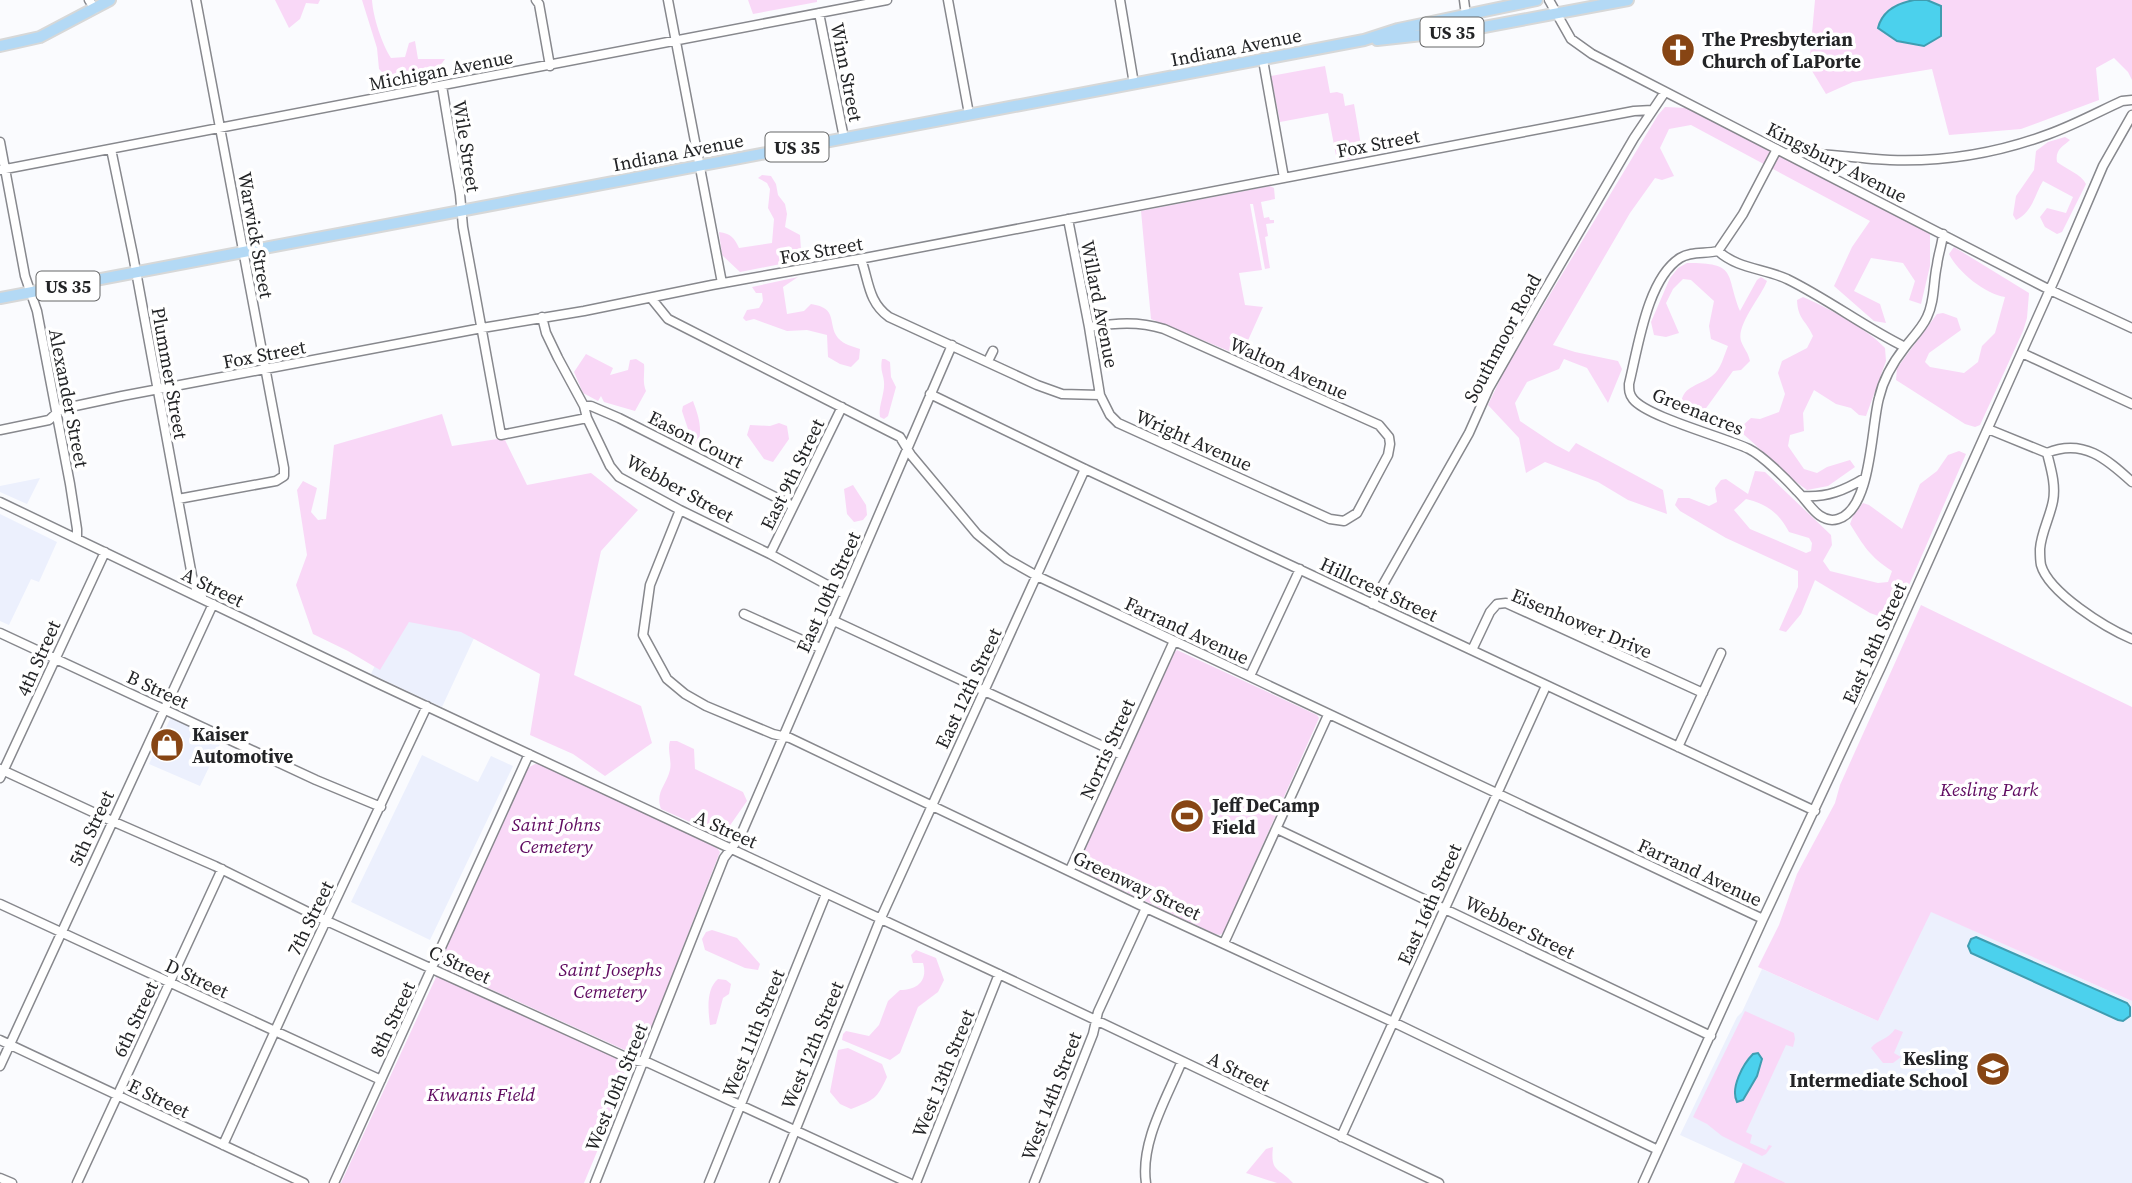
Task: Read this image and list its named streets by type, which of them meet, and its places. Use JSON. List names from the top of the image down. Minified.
{"streets":{"main road":["US 35","Indiana Avenue"],"street":["Michigan Avenue","Winn Street","Fox Street","Wile Street","Kingsbury Avenue","Warwick Street","Willard Avenue","Southmoor Road","Walton Avenue","Plummer Street","Alexander Street","Greenacres","Eason Court","Wright Avenue","East 9th Street","Webber Street","A Street","Hillcrest Street","East 10th Street","Eisenhower Drive","Farrand Avenue","East 18th Street","4th Street","East 12th Street","B Street","Norris Street","5th Street","Greenway Street","East 16th Street","7th Street","C Street","D Street","6th Street","8th Street","West 11th Street","West 12th Street","West 13th Street","West 10th Street","West 14th Street","E Street"]},"crossings":[["Indiana Avenue","Winn Street"],["Indiana Avenue","Wile Street"],["Indiana Avenue","Kingsbury Avenue"],["Indiana Avenue","Warwick Street"],["Indiana Avenue","Plummer Street"],["Indiana Avenue","Alexander Street"],["Michigan Avenue","Winn Street"],["Michigan Avenue","Wile Street"],["Michigan Avenue","Warwick Street"],["Michigan Avenue","Plummer Street"],["Michigan Avenue","Alexander Street"],["Fox Street","Warwick Street"],["Fox Street","Willard Avenue"],["Fox Street","Southmoor Road"],["Fox Street","Plummer Street"],["Fox Street","Alexander Street"],["Fox Street","Webber Street"],["Fox Street","Farrand Avenue"],["Kingsbury Avenue","Southmoor Road"],["Kingsbury Avenue","Greenacres"],["Kingsbury Avenue","East 18th Street"],["Warwick Street","Plummer Street"],["Willard Avenue","Walton Avenue"],["Willard Avenue","Wright Avenue"],["Southmoor Road","Hillcrest Street"],["Walton Avenue","Wright Avenue"],["Plummer Street","A Street"],["Alexander Street","A Street"],["Eason Court","East 9th Street"],["Eason Court","Webber Street"],["East 9th Street","Webber Street"],["East 9th Street","Farrand Avenue"],["Webber Street","East 10th Street"],["Webber Street","East 18th Street"],["Webber Street","Greenway Street"],["Webber Street","East 16th Street"],["A Street","East 10th Street"],["A Street","4th Street"],["A Street","East 12th Street"],["A Street","5th Street"],["A Street","East 16th Street"],["A Street","7th Street"],["A Street","8th Street"],["A Street","West 11th Street"],["A Street","West 12th Street"],["A Street","West 13th Street"],["A Street","West 10th Street"],["A Street","West 14th Street"],["Hillcrest Street","East 10th Street"],["Hillcrest Street","Eisenhower Drive"],["Hillcrest Street","East 18th Street"],["Hillcrest Street","East 12th Street"],["Hillcrest Street","East 16th Street"],["East 10th Street","Farrand Avenue"],["East 10th Street","Greenway Street"],["East 10th Street","West 10th Street"],["Farrand Avenue","East 18th Street"],["Farrand Avenue","East 12th Street"],["Farrand Avenue","Norris Street"],["Farrand Avenue","East 16th Street"],["East 18th Street","Greenway Street"],["4th Street","B Street"],["4th Street","C Street"],["East 12th Street","Greenway Street"],["East 12th Street","West 12th Street"],["B Street","5th Street"],["B Street","7th Street"],["Norris Street","Greenway Street"],["5th Street","C Street"],["5th Street","D Street"],["5th Street","E Street"],["Greenway Street","East 16th Street"],["Greenway Street","West 14th Street"],["7th Street","C Street"],["7th Street","D Street"],["7th Street","E Street"],["C Street","6th Street"],["C Street","8th Street"],["C Street","West 11th Street"],["C Street","West 12th Street"],["C Street","West 10th Street"],["D Street","6th Street"],["D Street","8th Street"],["6th Street","E Street"]],"parks":["Kesling Park","Saint Johns Cemetery","Saint Josephs Cemetery","Kiwanis Field"],"places":{"church":["The Presbyterian Church of LaPorte"],"shop":["Kaiser Automotive"],"sports":["Jeff DeCamp Field"],"school or university":["Kesling Intermediate School"]}}
